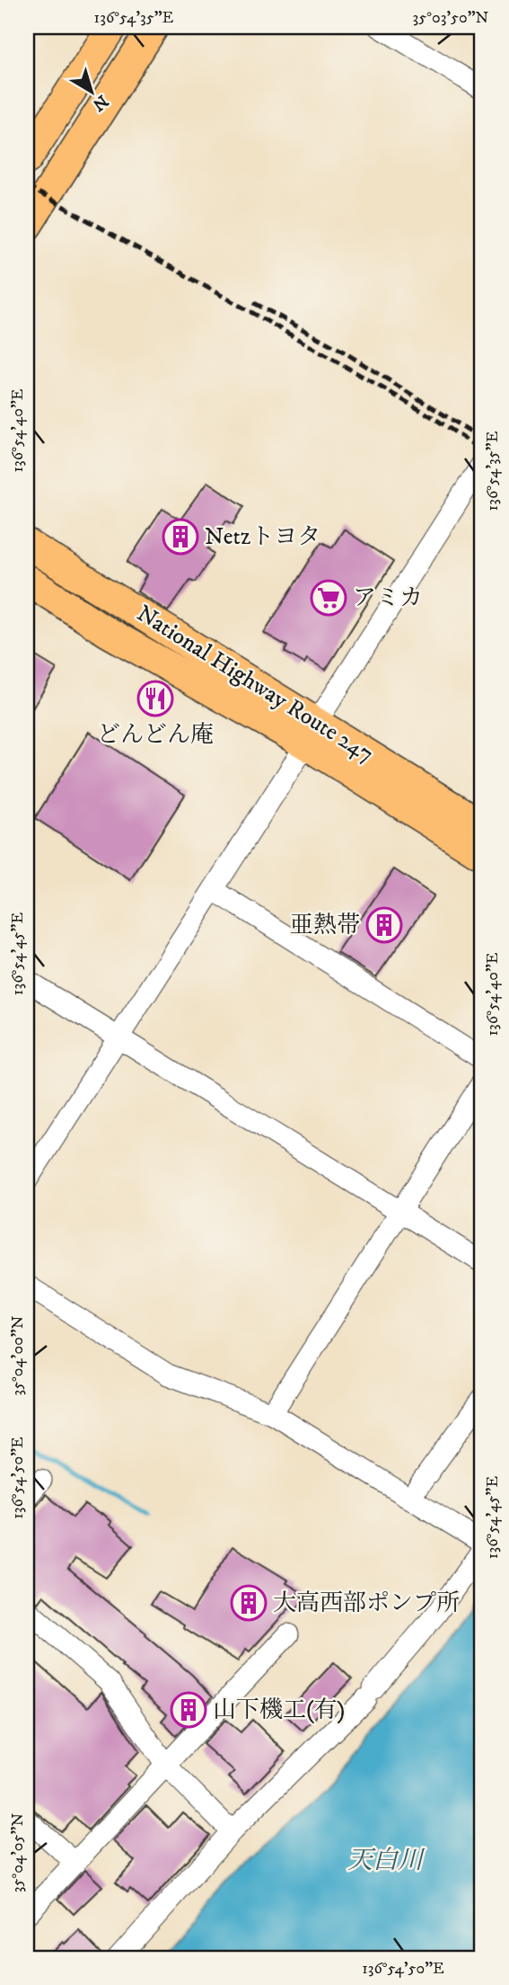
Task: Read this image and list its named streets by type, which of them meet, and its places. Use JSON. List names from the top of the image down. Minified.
{"streets":{"highway":["National Highway Route 247"]},"water":["天白川"],"places":{"building":["Netzトヨタ","亜熱帯","大高西部ポンプ所","山下機工(有)"],"supermarket":["アミカ"],"restaurant":["どんどん庵"]},"north":"bottom right","coordinates":["136°54'35\"E","35°03'50\"N","136°54'40\"E","136°54'45\"E","35°04'00\"N","136°54'50\"E","35°04'05\"N"]}
